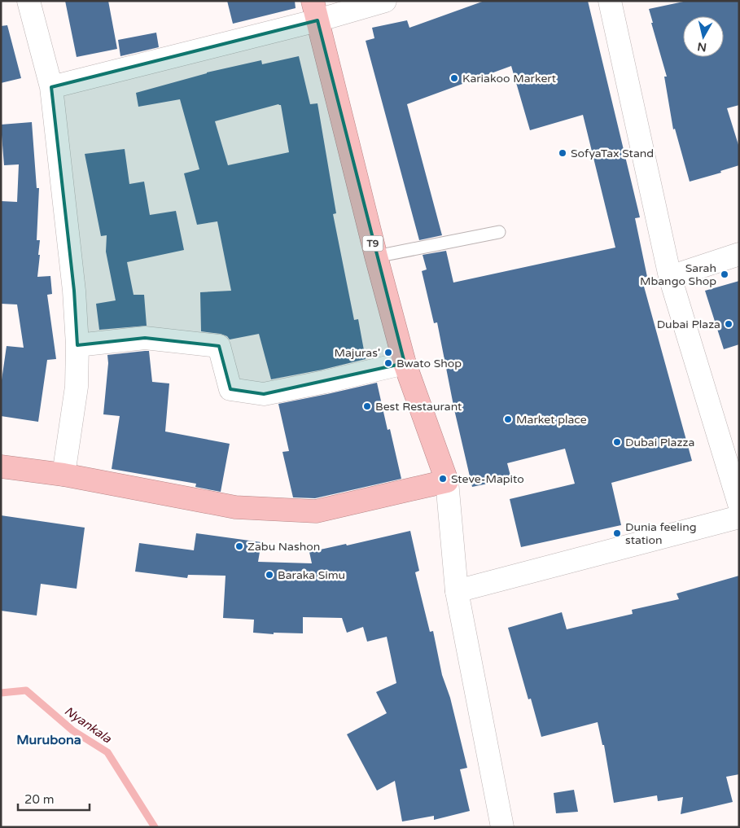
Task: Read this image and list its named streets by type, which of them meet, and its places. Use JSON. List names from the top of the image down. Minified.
{"streets":{"highway":["T9"]},"districts":["Murubona"],"water":["Nyankala"],"places":["Kariakoo Markert","SofyaTax Stand","Sarah Mbango Shop","Dubai Plaza","Majuras'","Bwato Shop","Best Restaurant","Market place","Dubai Plazza","Steve-Mapito","Dunia feeling station","Zabu Nashon","Baraka Simu"],"scale_bar":"20 m","north":"bottom"}
